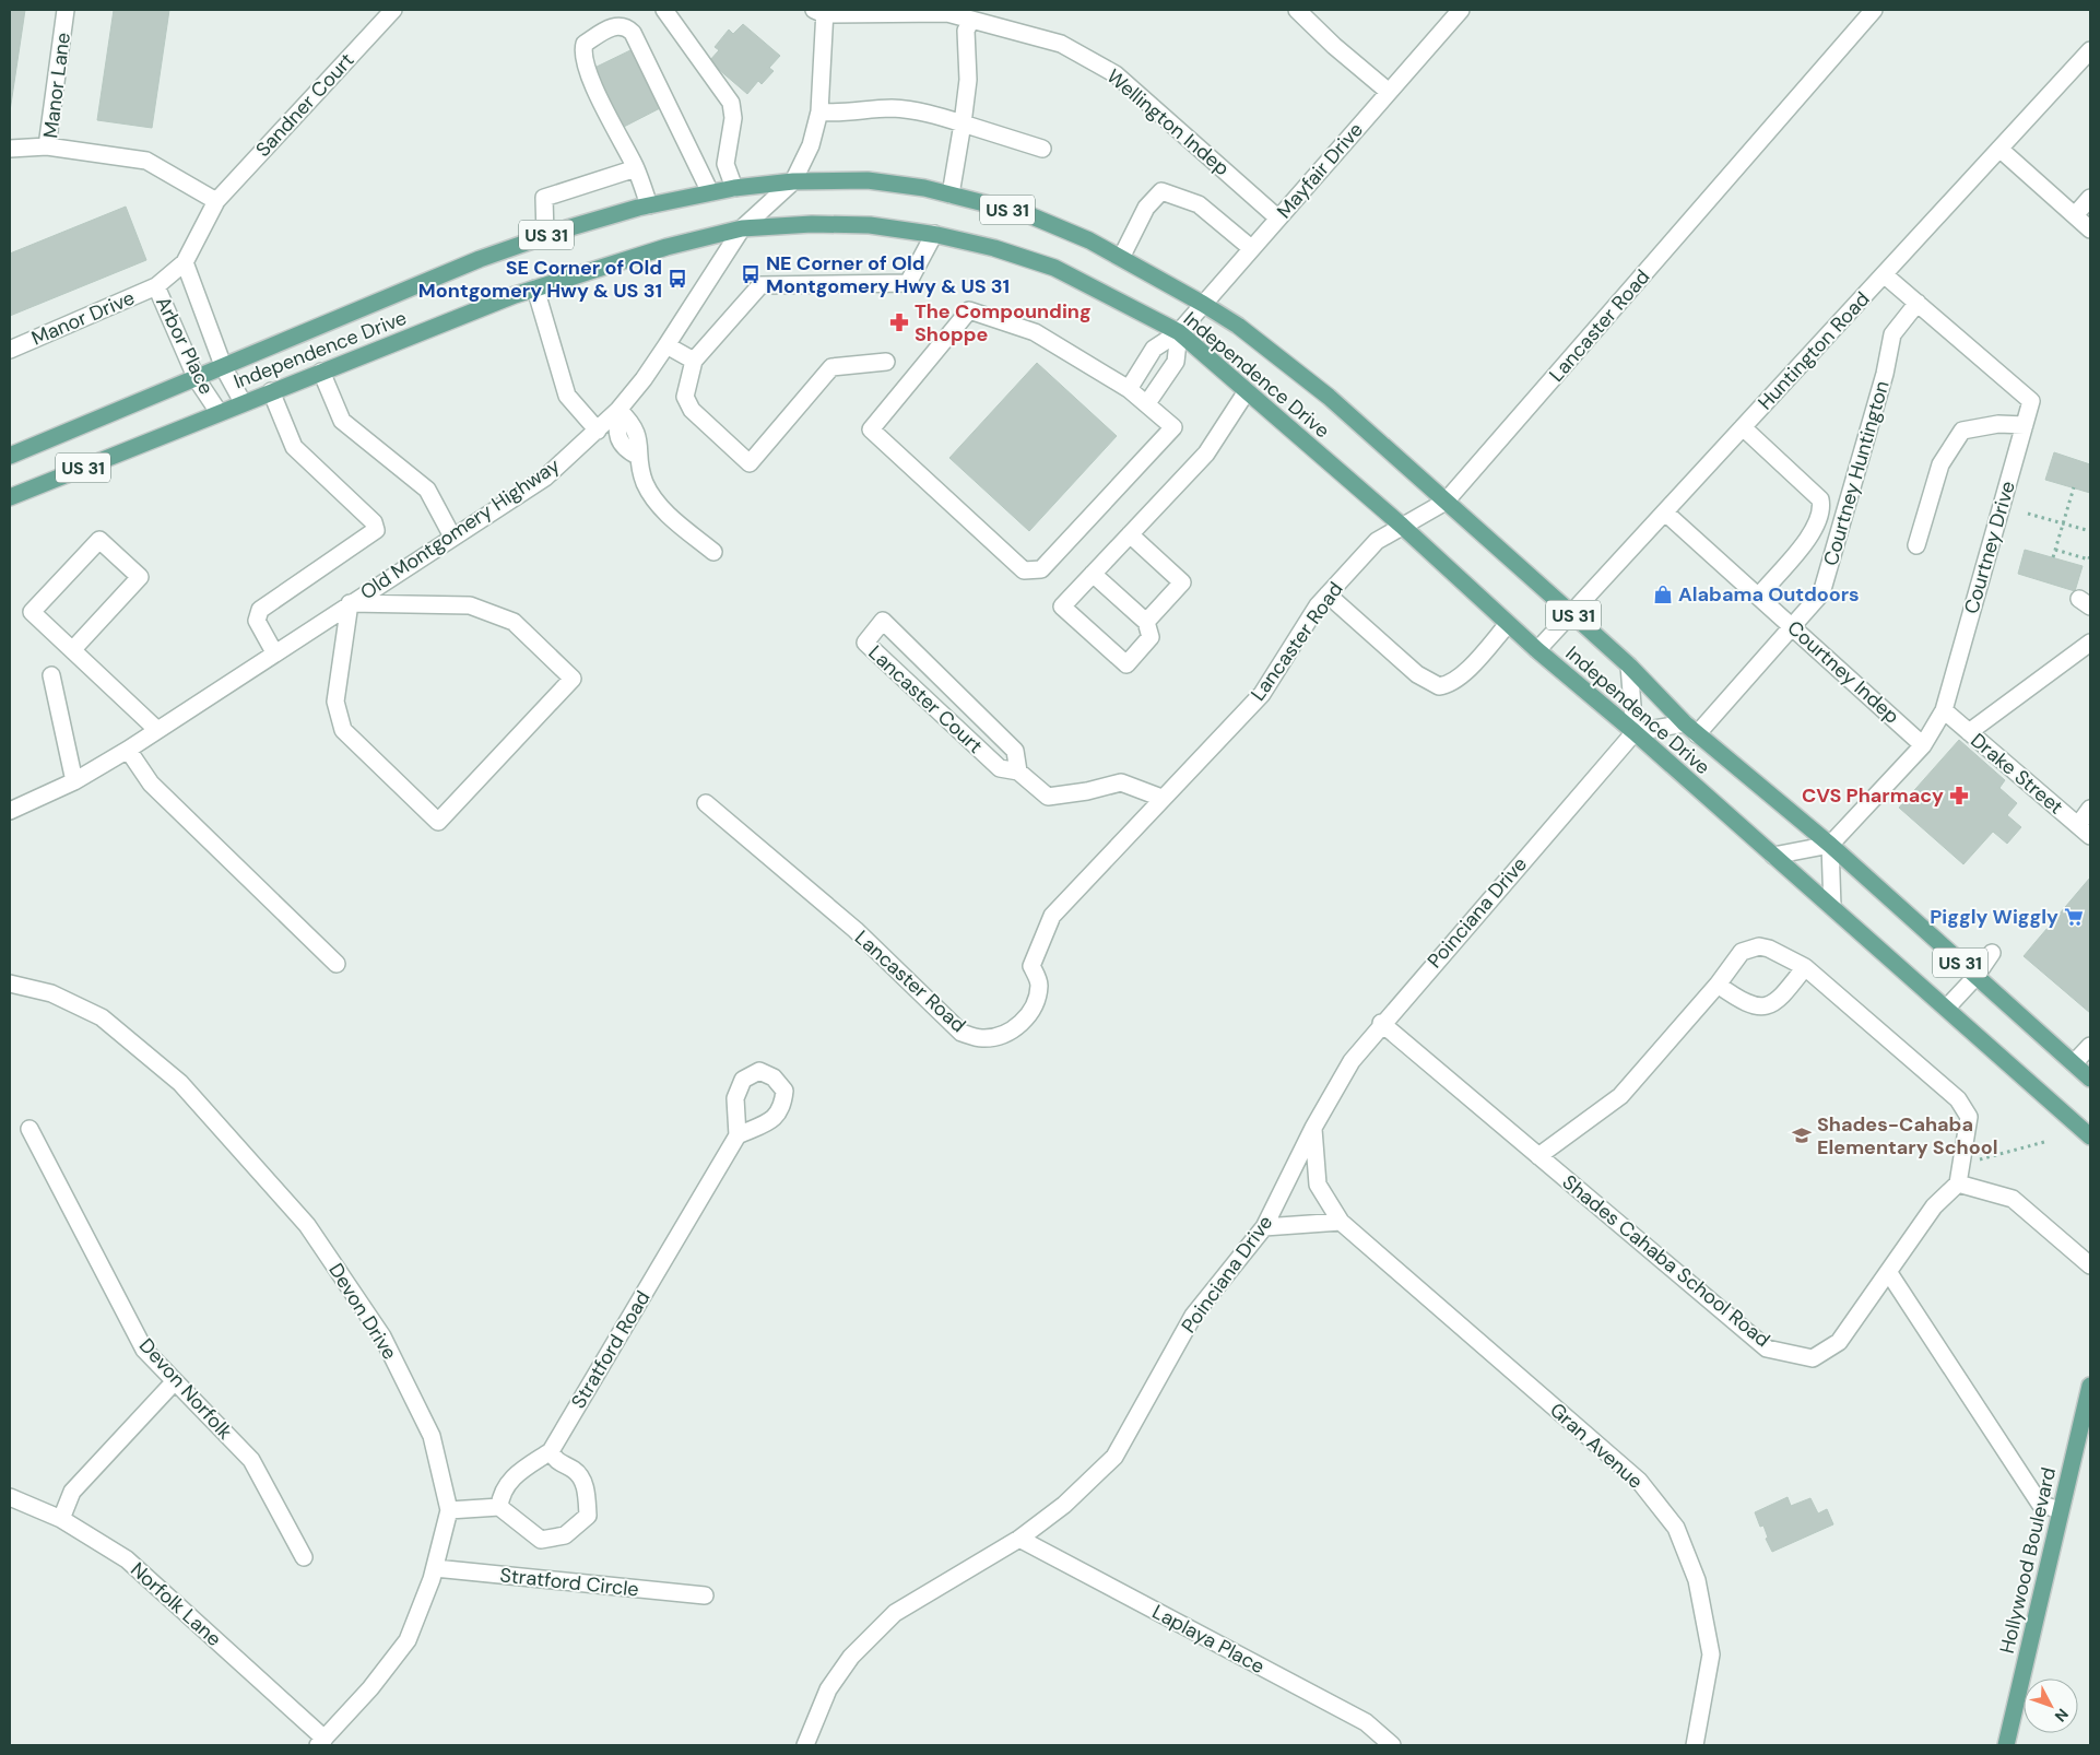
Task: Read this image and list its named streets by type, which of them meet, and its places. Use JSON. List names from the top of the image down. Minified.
{"streets":{"main road":["US 31","Independence Drive","Hollywood Boulevard"],"street":["Manor Lane","Sandner Court","Wellington Indep","Mayfair Drive","Manor Drive","Lancaster Road","Arbor Place","Huntington Road","Courtney Huntington","Old Montgomery Highway","Courtney Drive","Courtney Indep","Lancaster Court","Drake Street","Poinciana Drive","Shades Cahaba School Road","Devon Drive","Stratford Road","Devon Norfolk","Gran Avenue","Stratford Circle","Norfolk Lane","Laplaya Place"]},"crossings":[["Manor Lane","Sandner Court"],["Manor Lane","Arbor Place"],["Sandner Court","Arbor Place"],["Wellington Indep","Mayfair Drive"],["Mayfair Drive","Independence Drive"],["Manor Drive","Arbor Place"],["Lancaster Road","Independence Drive"],["Lancaster Road","Lancaster Court"],["Arbor Place","Independence Drive"],["Independence Drive","Huntington Road"],["Independence Drive","Courtney Huntington"],["Independence Drive","Old Montgomery Highway"],["Independence Drive","Courtney Drive"],["Independence Drive","Poinciana Drive"],["Huntington Road","Courtney Drive"],["Huntington Road","Courtney Indep"],["Courtney Huntington","Courtney Drive"],["Courtney Huntington","Courtney Indep"],["Courtney Drive","Courtney Indep"],["Courtney Drive","Drake Street"],["Poinciana Drive","Shades Cahaba School Road"],["Poinciana Drive","Gran Avenue"],["Poinciana Drive","Laplaya Place"],["Devon Drive","Stratford Circle"],["Devon Drive","Norfolk Lane"],["Stratford Road","Stratford Circle"]],"places":{"bus stop":["NE Corner of Old Montgomery Hwy & US 31","SE Corner of Old Montgomery Hwy & US 31"],"pharmacy":["The Compounding Shoppe","CVS Pharmacy"],"shop":["Alabama Outdoors"],"supermarket":["Piggly Wiggly"],"school or university":["Shades-Cahaba Elementary School"]},"north":"bottom right"}
